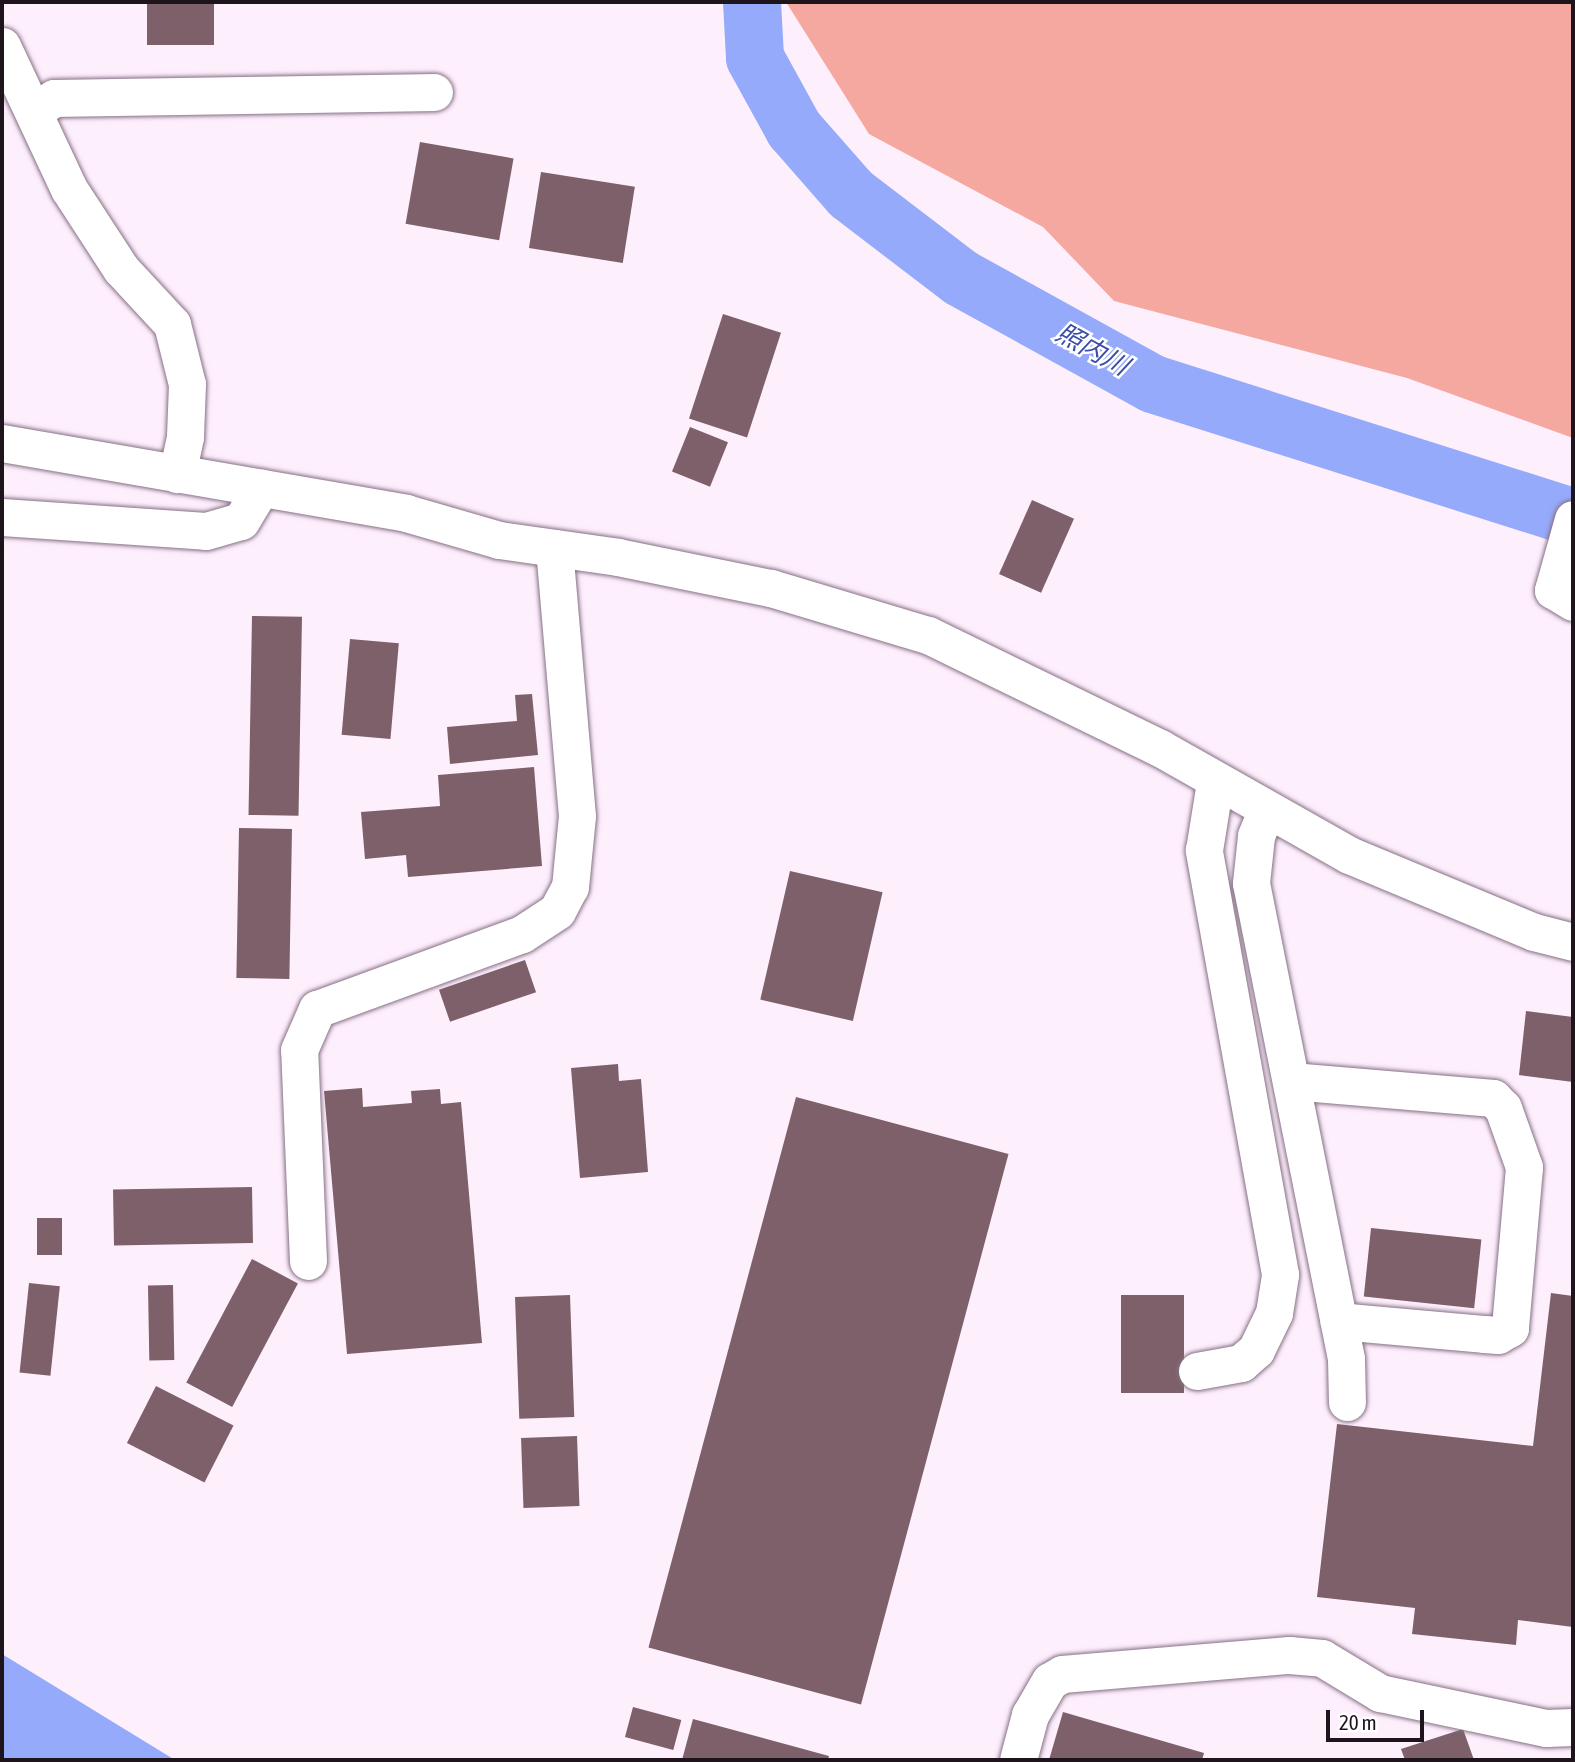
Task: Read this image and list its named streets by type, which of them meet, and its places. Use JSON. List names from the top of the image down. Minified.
{"water":["照内川"],"scale_bar":"20 m"}
